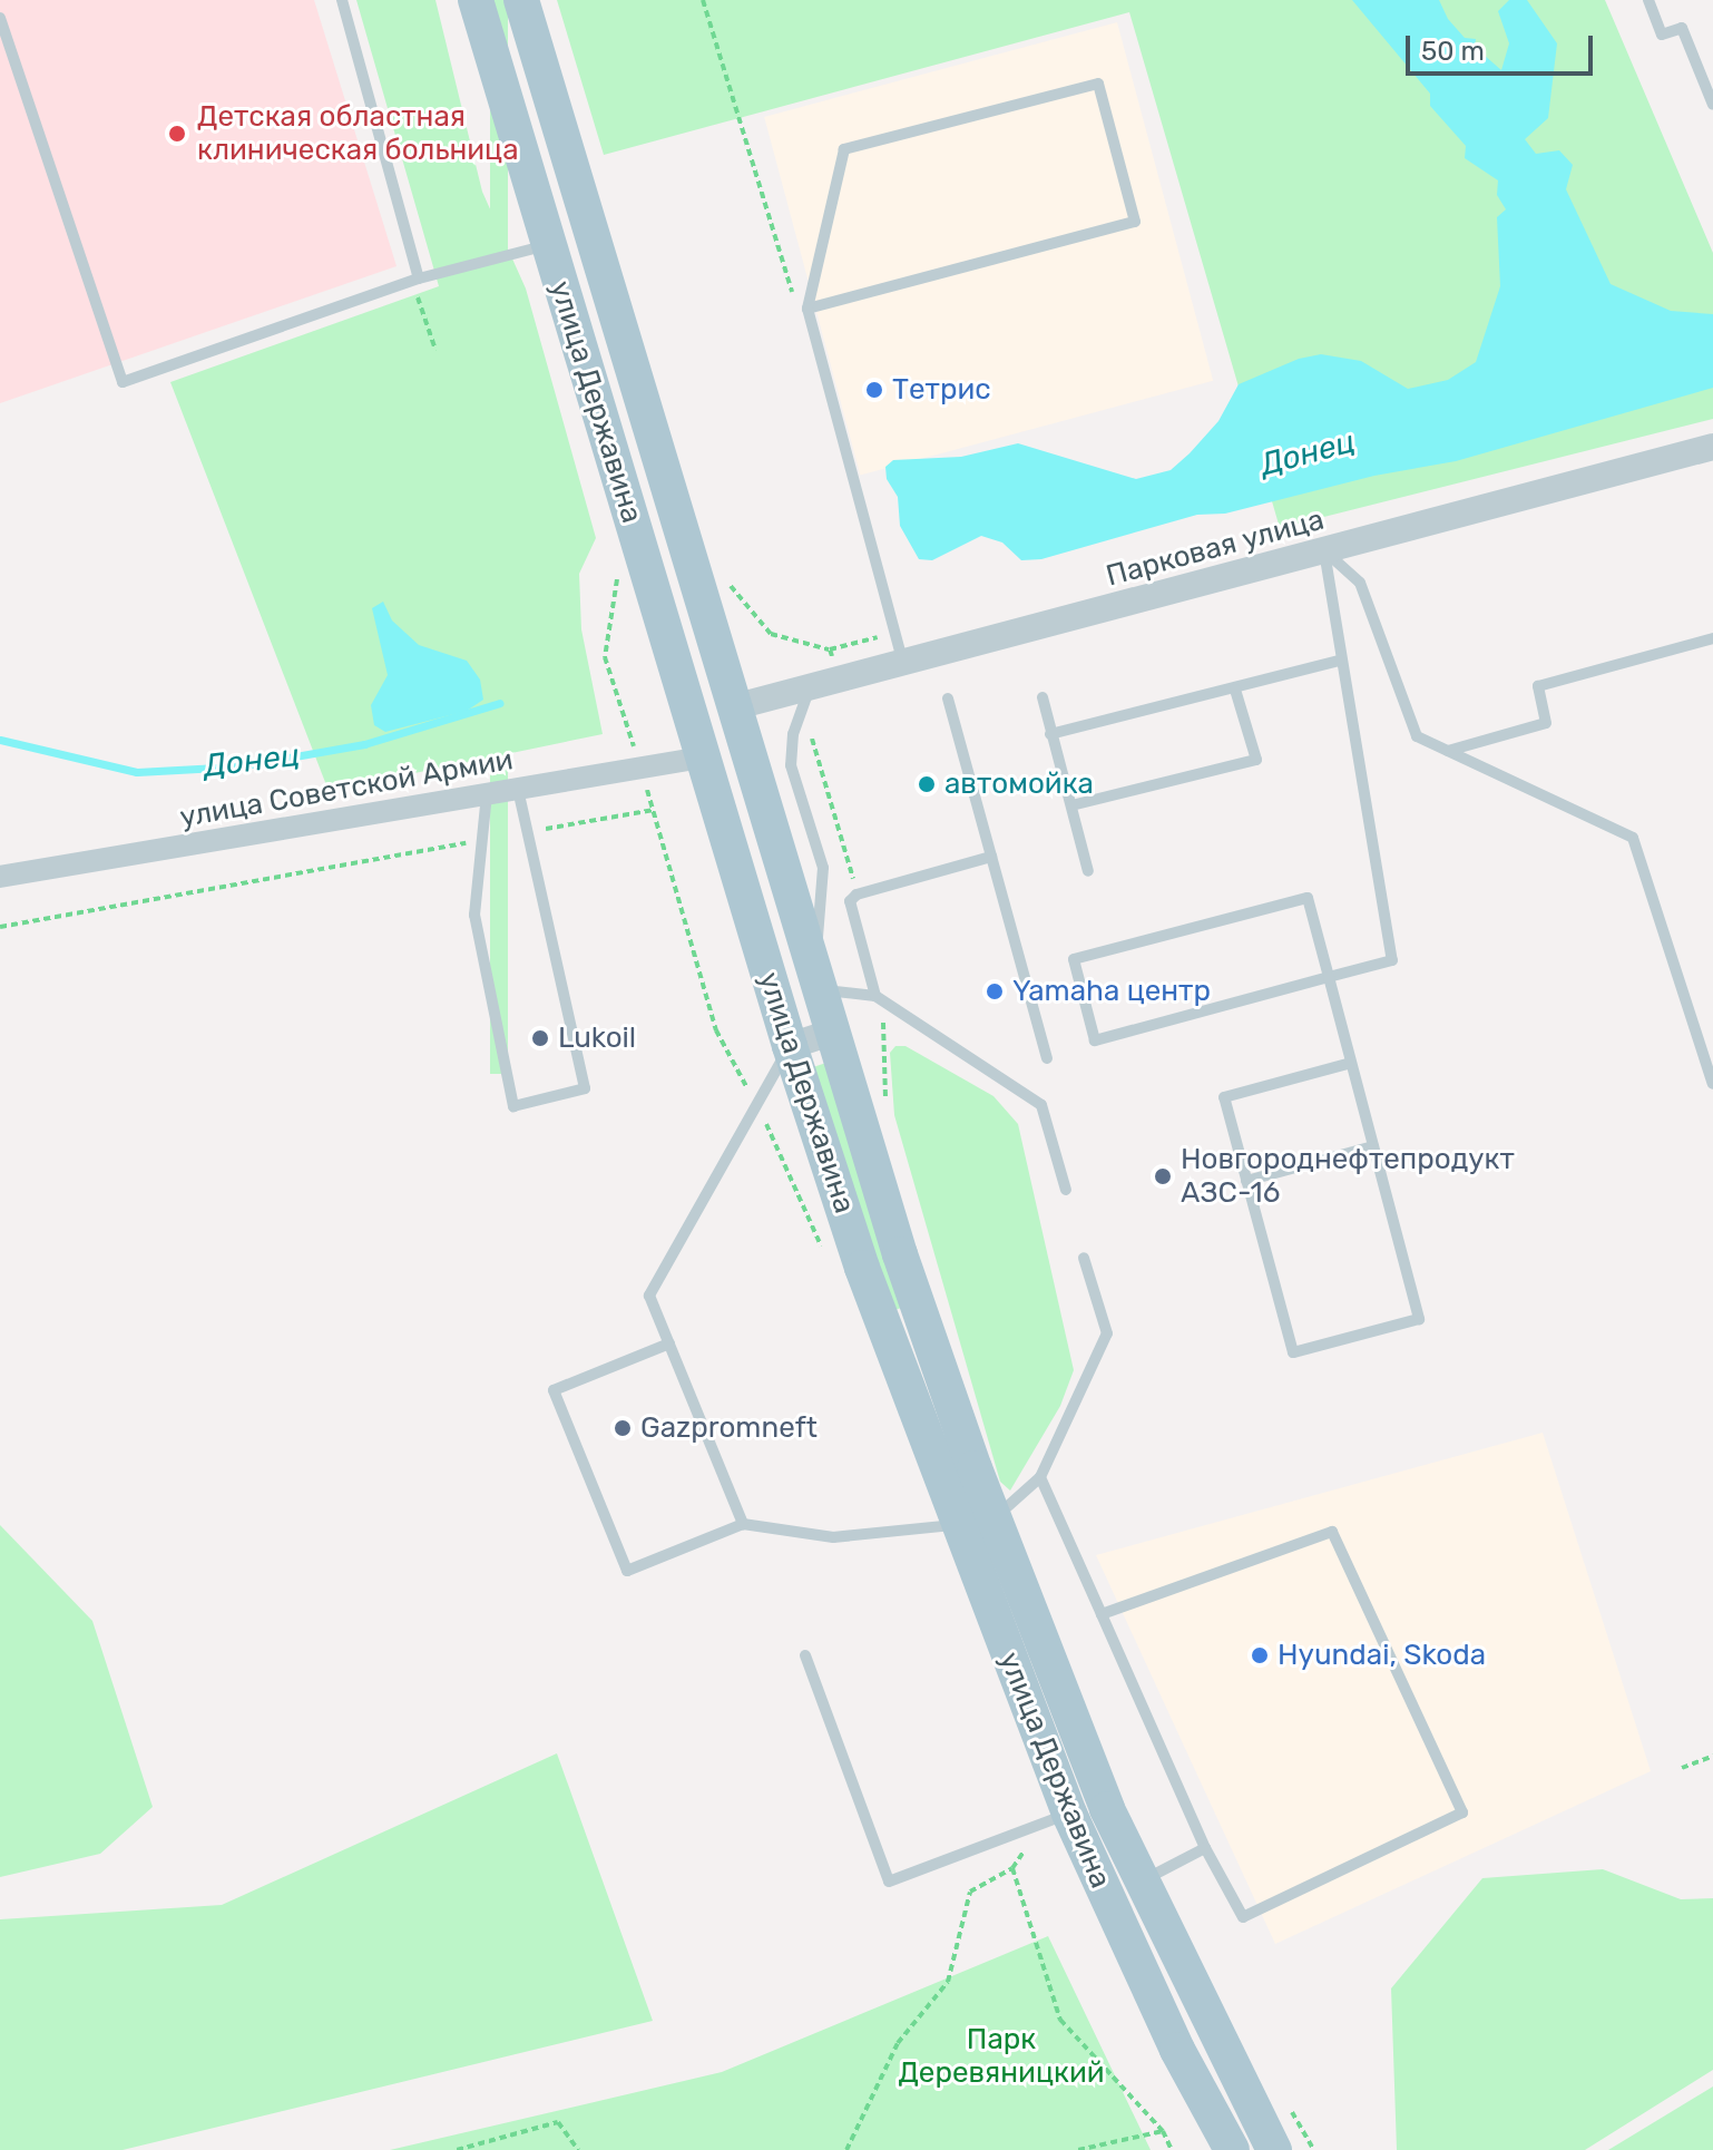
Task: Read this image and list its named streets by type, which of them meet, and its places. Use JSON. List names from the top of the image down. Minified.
{"streets":{"main road":["улица Державина"],"street":["Парковая улица","улица Советской Армии"]},"crossings":[["улица Державина","Парковая улица"],["улица Державина","улица Советской Армии"]],"water":["Донец"],"parks":["Парк Деревяницкий"],"places":["Детская областная клиническая больница","Тетрис","автомойка","Yamaha центр","Lukoil","Новгороднефтепродукт АЗС-16","Gazpromneft","Hyundai, Skoda"],"scale_bar":"50 m"}
